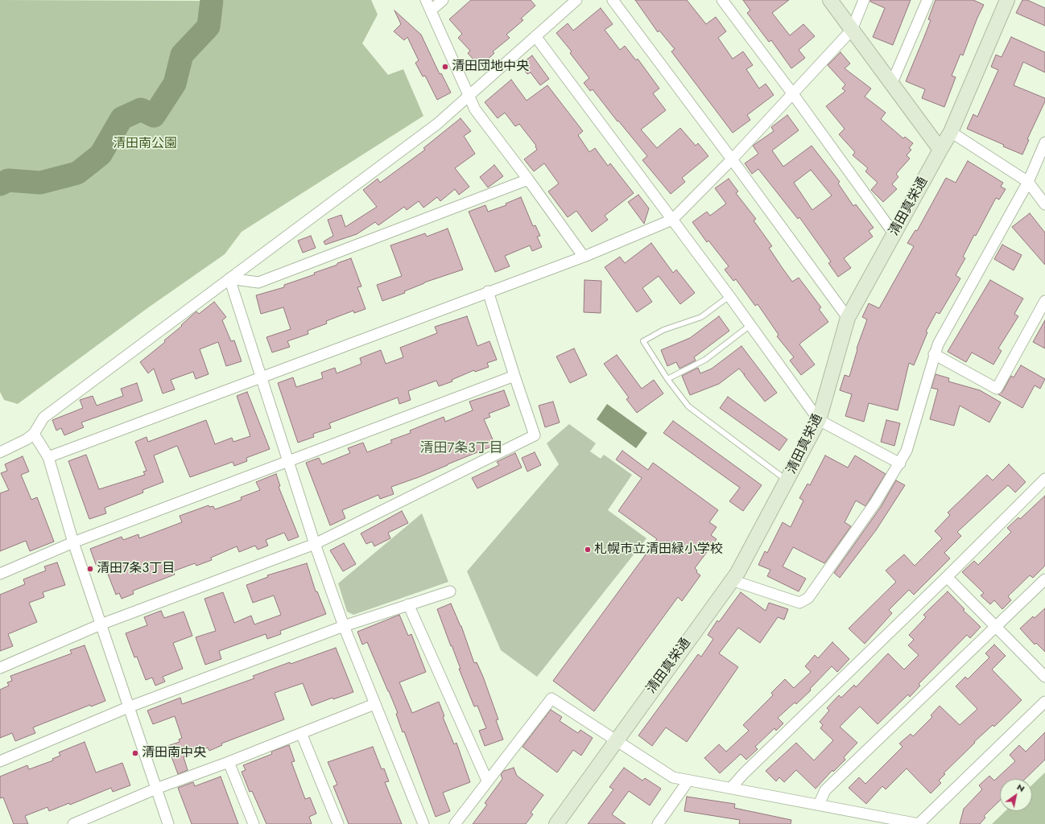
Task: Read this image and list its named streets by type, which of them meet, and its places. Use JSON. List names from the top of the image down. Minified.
{"streets":{"street":["清田真栄通"]},"districts":["清田7条3丁目"],"parks":["清田南公園"],"places":["清田団地中央","札幌市立清田緑小学校","清田7条3丁目","清田南中央"],"north":"top right"}
